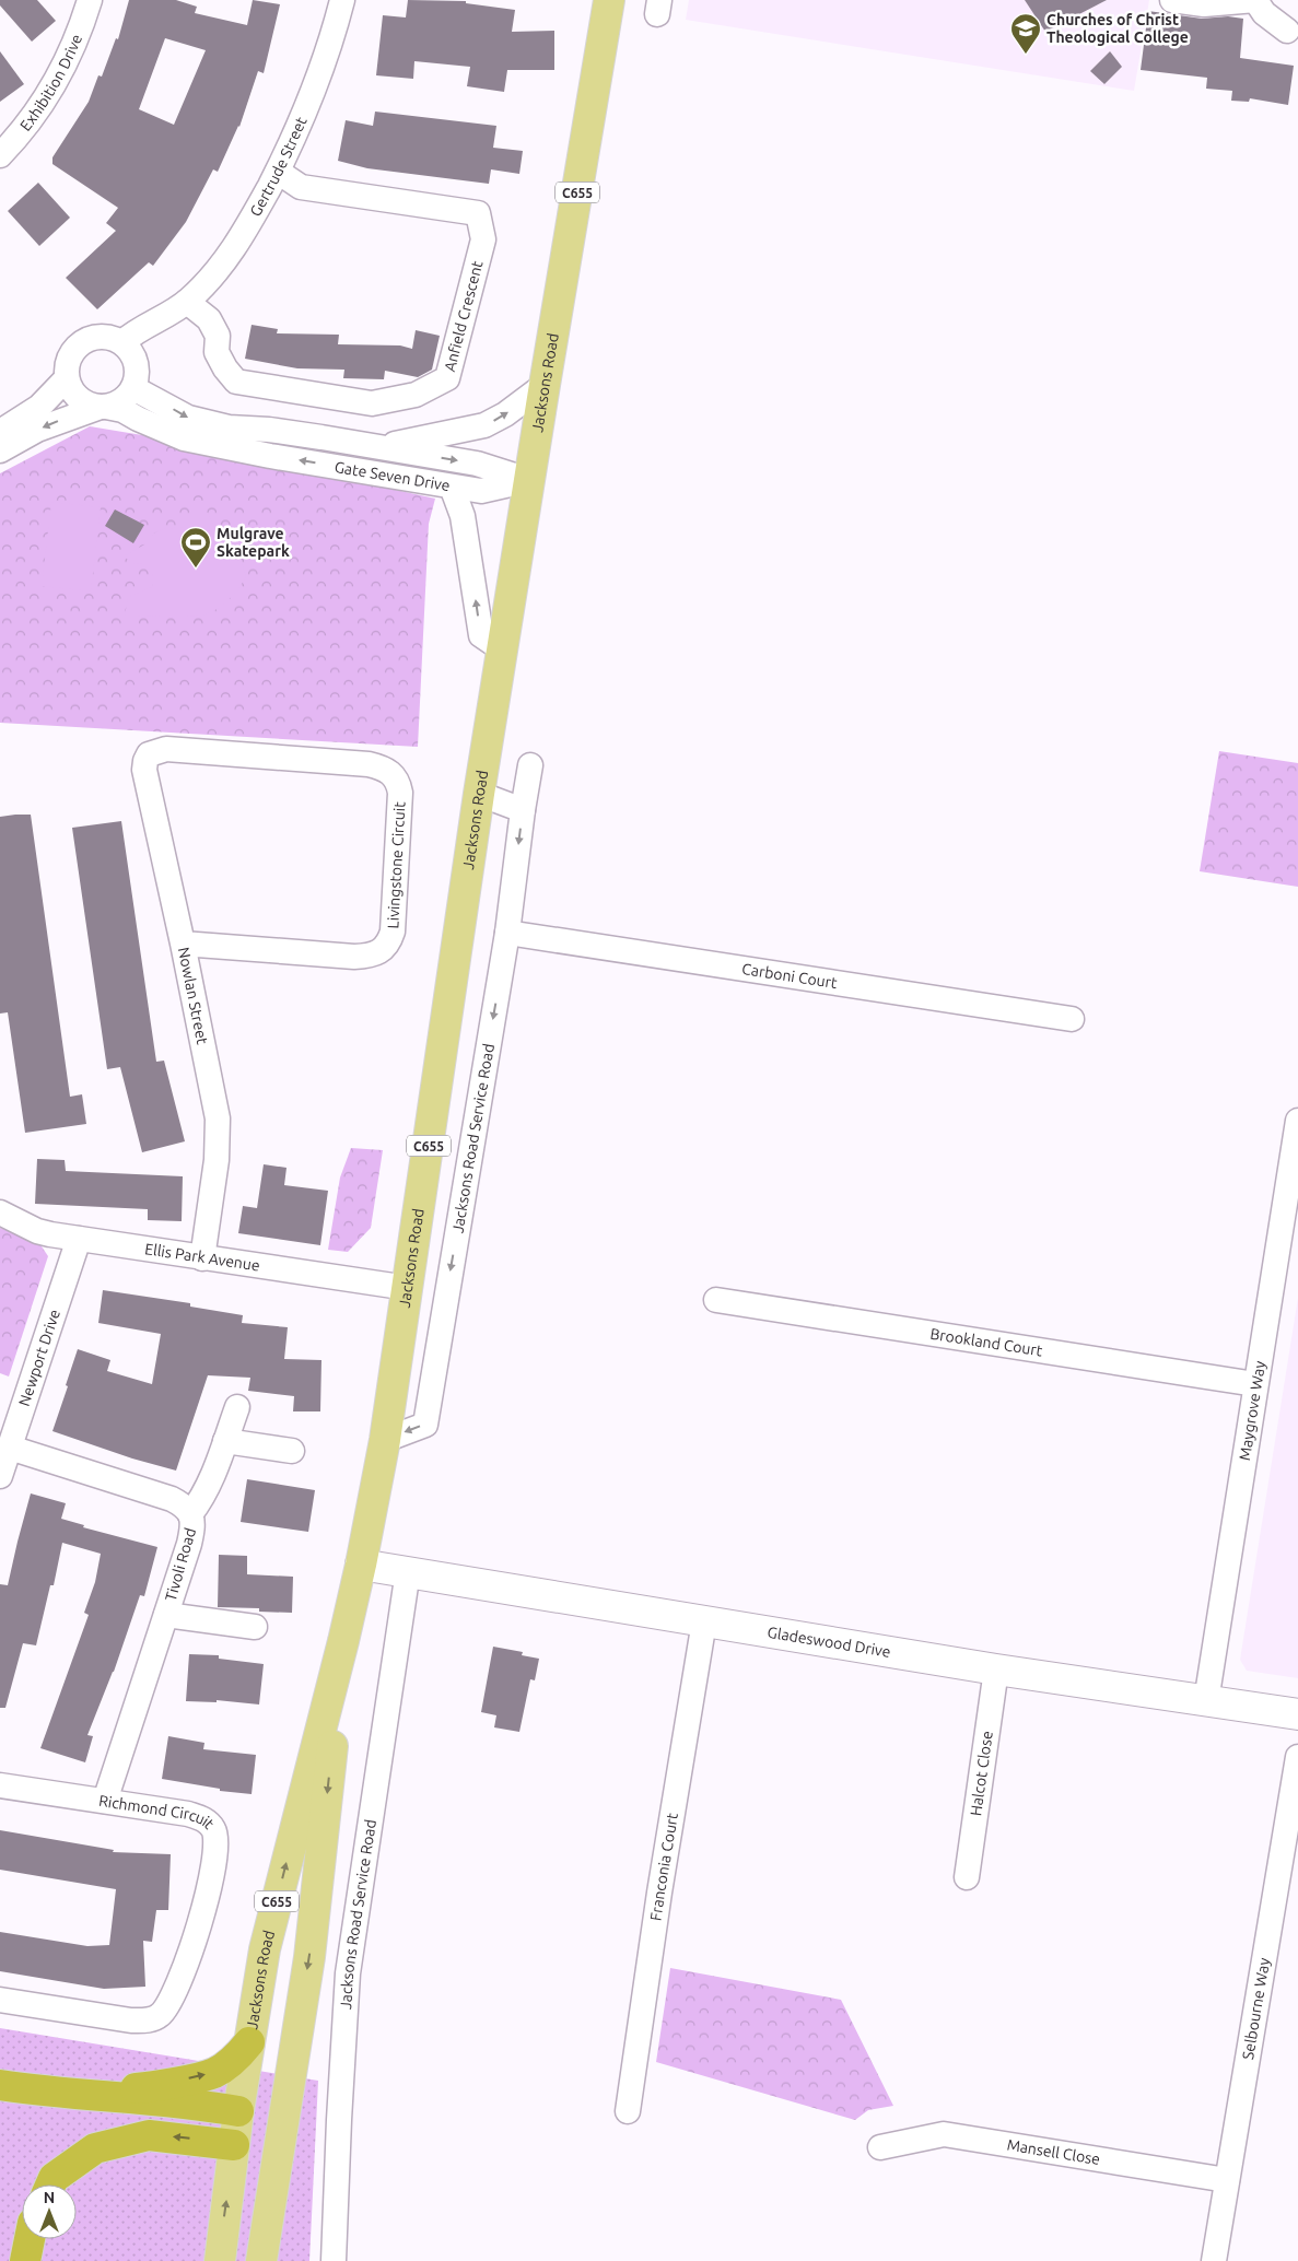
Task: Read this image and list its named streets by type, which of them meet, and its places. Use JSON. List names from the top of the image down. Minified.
{"streets":{"main road":["C655","Jacksons Road"],"street":["Exhibition Drive","Gertrude Street","Anfield Crescent","Gate Seven Drive","Livingstone Circuit","Carboni Court","Nowlan Street","Jacksons Road Service Road","Ellis Park Avenue","Brookland Court","Newport Drive","Maygrove Way","Tivoli Road","Gladeswood Drive","Halcot Close","Richmond Circuit","Franconia Court","Selbourne Way","Mansell Close"]},"crossings":[["Gertrude Street","Anfield Crescent"],["Gertrude Street","Gate Seven Drive"],["Jacksons Road","Gate Seven Drive"],["Jacksons Road","Jacksons Road Service Road"],["Jacksons Road","Ellis Park Avenue"],["Jacksons Road","Gladeswood Drive"],["Livingstone Circuit","Nowlan Street"],["Carboni Court","Jacksons Road Service Road"],["Nowlan Street","Ellis Park Avenue"],["Jacksons Road Service Road","Gladeswood Drive"],["Ellis Park Avenue","Newport Drive"],["Brookland Court","Maygrove Way"],["Newport Drive","Tivoli Road"],["Maygrove Way","Gladeswood Drive"],["Tivoli Road","Richmond Circuit"],["Gladeswood Drive","Halcot Close"],["Gladeswood Drive","Franconia Court"],["Selbourne Way","Mansell Close"]],"one_way":["Jacksons Road Service Road"],"places":{"school or university":["Churches of Christ Theological College"],"sports":["Mulgrave Skatepark"]},"north":"top"}
